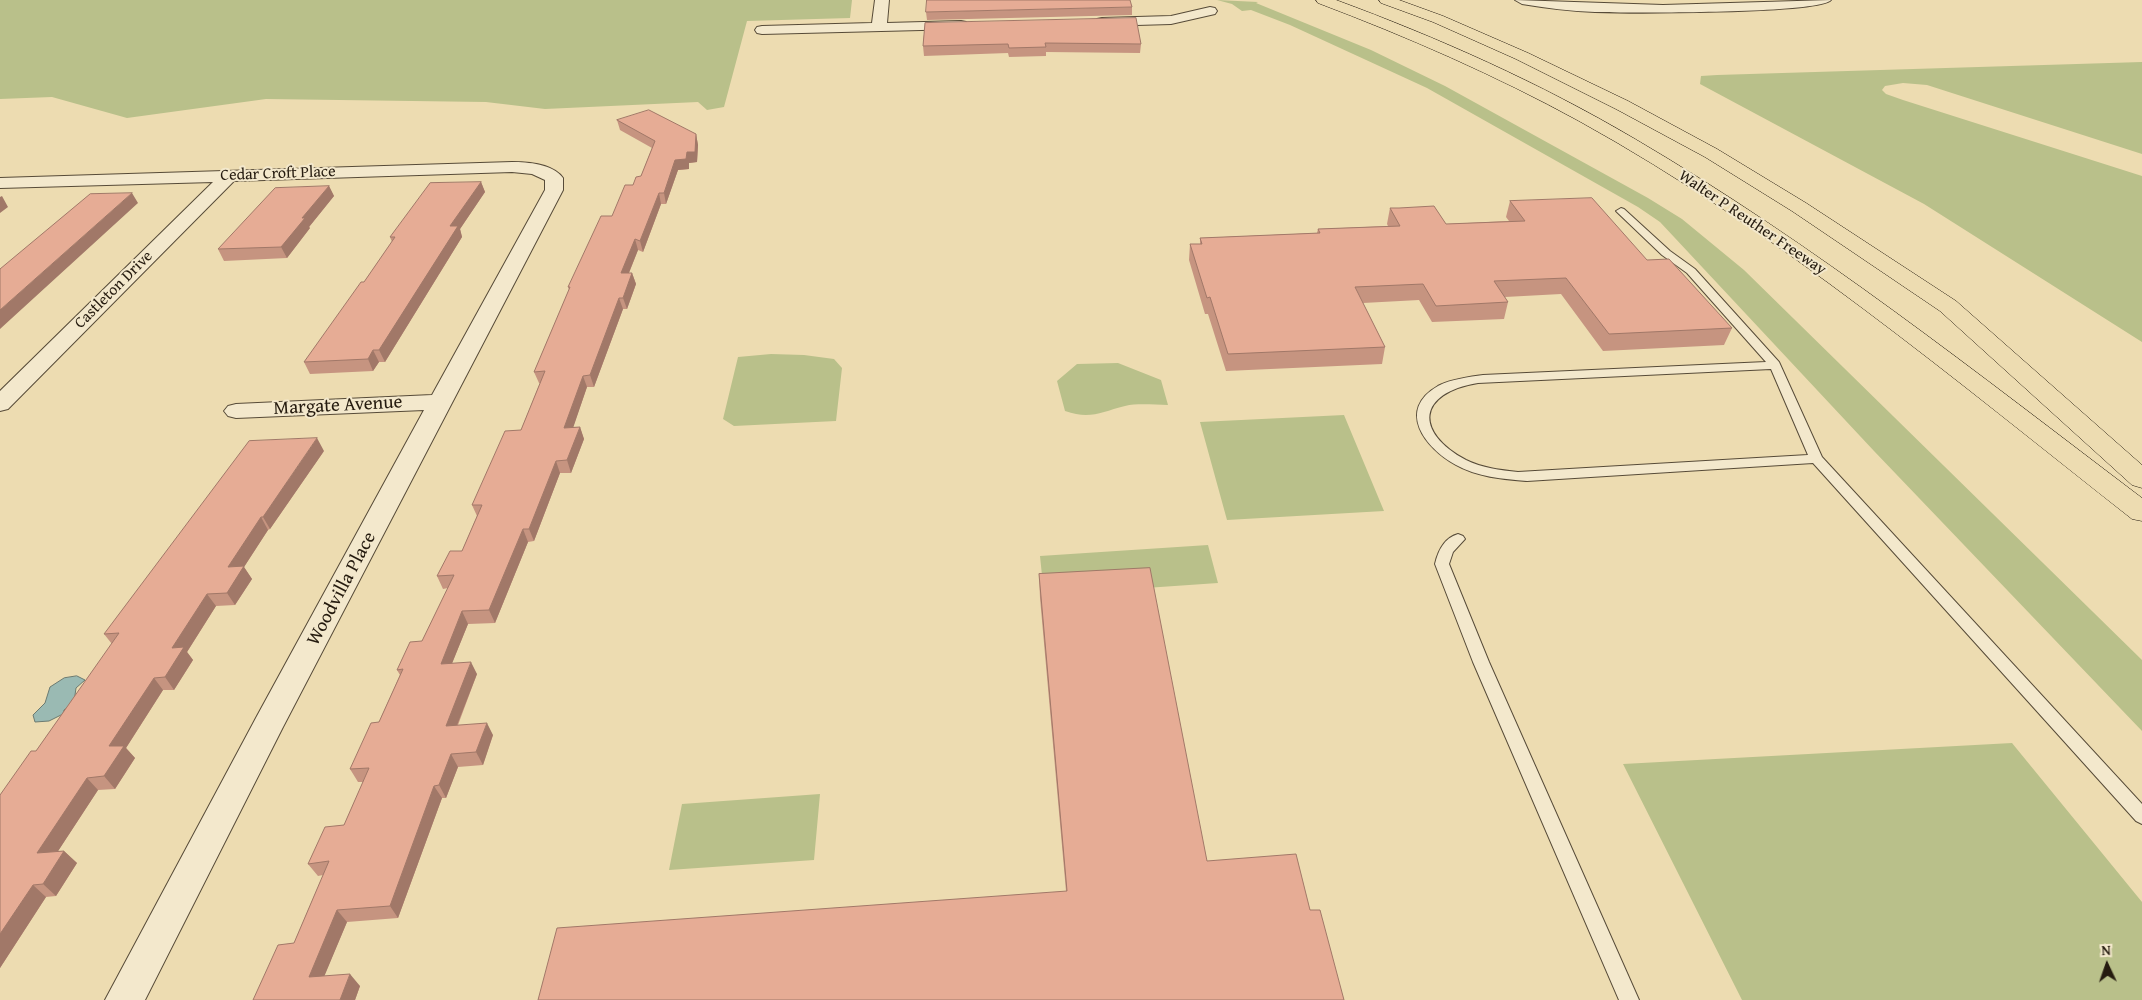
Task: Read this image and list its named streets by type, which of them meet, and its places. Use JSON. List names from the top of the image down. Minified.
{"streets":{"highway":["Walter P Reuther Freeway"],"street":["Cedar Croft Place","Castleton Drive","Margate Avenue","Woodvilla Place"]},"crossings":[["Cedar Croft Place","Castleton Drive"],["Cedar Croft Place","Woodvilla Place"],["Margate Avenue","Woodvilla Place"]],"north":"top"}
